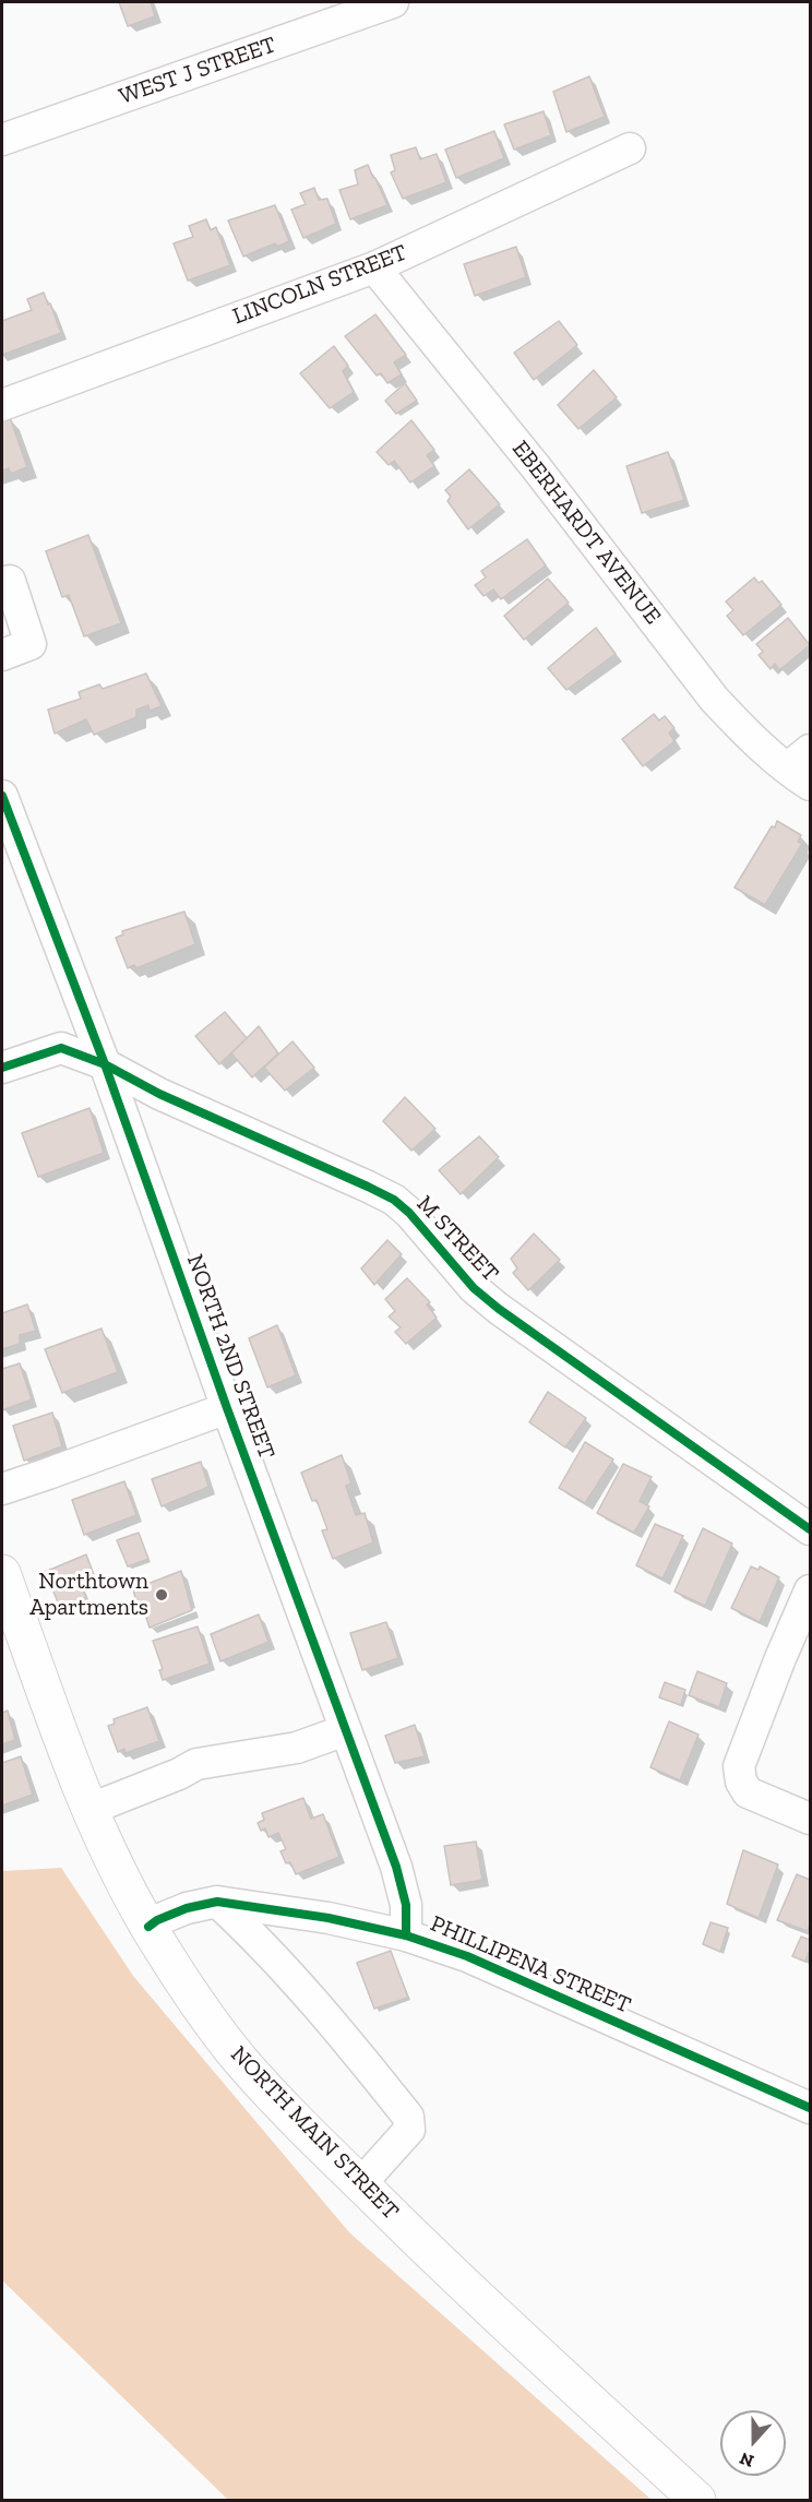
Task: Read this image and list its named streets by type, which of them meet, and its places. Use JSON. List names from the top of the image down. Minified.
{"streets":{"main road":["NORTH MAIN STREET"],"street":["WEST J STREET","LINCOLN STREET","EBERHARDT AVENUE","M STREET","NORTH 2ND STREET","PHILLIPENA STREET"]},"crossings":[["LINCOLN STREET","EBERHARDT AVENUE"],["M STREET","NORTH 2ND STREET"],["NORTH 2ND STREET","PHILLIPENA STREET"],["PHILLIPENA STREET","NORTH MAIN STREET"]],"places":["Northtown Apartments"],"north":"bottom"}
